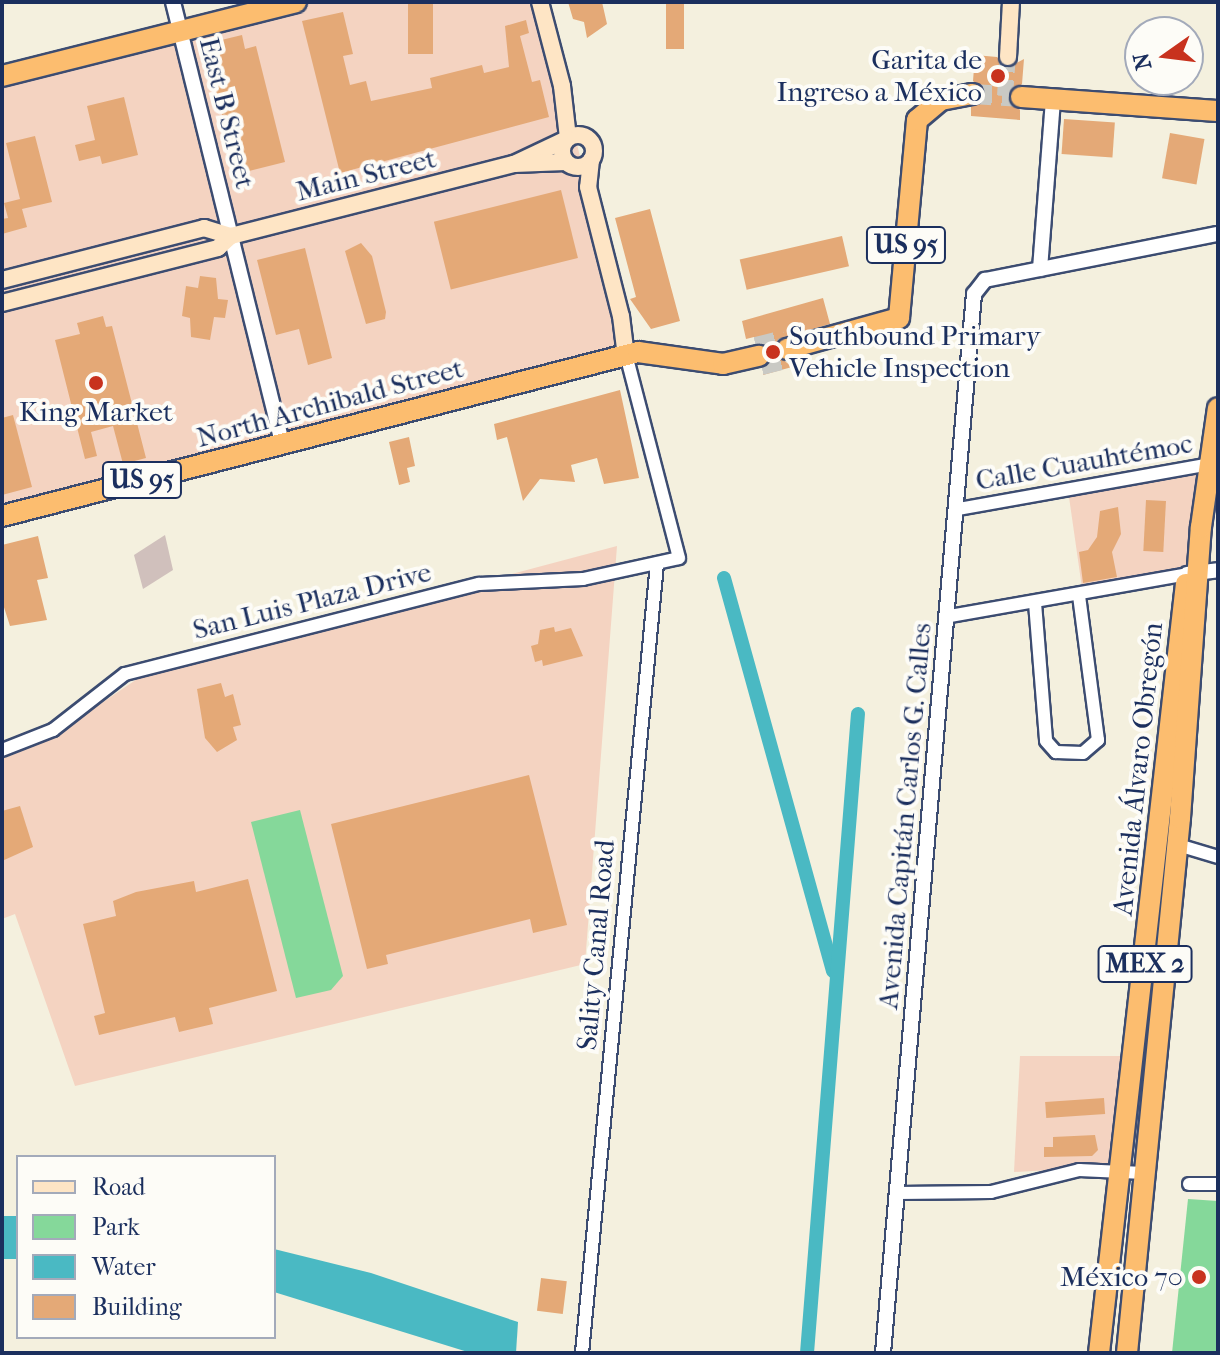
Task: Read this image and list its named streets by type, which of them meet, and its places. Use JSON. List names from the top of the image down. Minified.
{"streets":{"highway":["US 95","North Archibald Street","Avenida Álvaro Obregón","MEX 2"],"main road":["Main Street"],"street":["East B Street","Calle Cuauhtémoc","San Luis Plaza Drive","Avenida Capitán Carlos G. Calles","Sality Canal Road"]},"crossings":[["East B Street","Main Street"],["East B Street","North Archibald Street"],["US 95","North Archibald Street"],["Calle Cuauhtémoc","Avenida Álvaro Obregón"],["Calle Cuauhtémoc","Avenida Capitán Carlos G. Calles"],["San Luis Plaza Drive","Sality Canal Road"]],"places":["Garita de Ingreso a México","Southbound Primary Vehicle Inspection","King Market","México 70"],"legend":["Road","Park","Water","Building"],"north":"left"}
